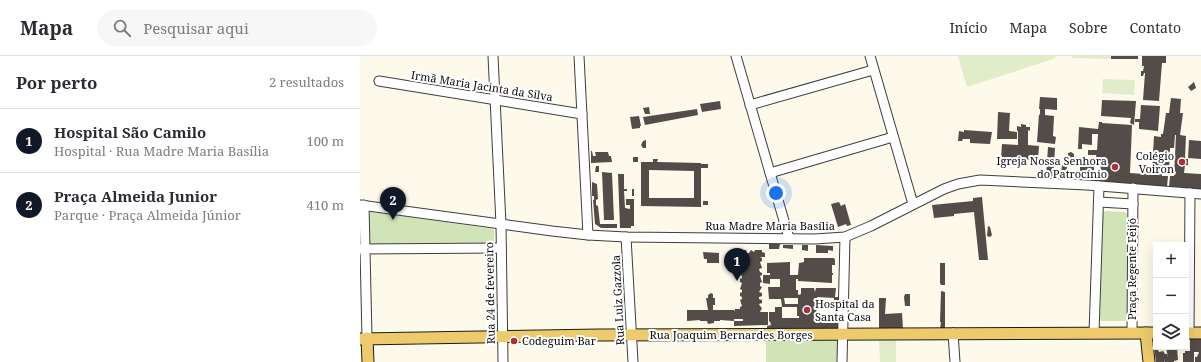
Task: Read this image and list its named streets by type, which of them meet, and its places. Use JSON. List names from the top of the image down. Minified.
{"streets":{"main road":["Praça Regente Feijó","Rua Joaquim Bernardes Borges"],"street":["Irmã Maria Jacinta da Silva","Rua Madre Maria Basília","Rua 24 de fevereiro","Rua Luiz Gazzola"]},"crossings":[["Irmã Maria Jacinta da Silva","Rua 24 de fevereiro"],["Rua Madre Maria Basília","Rua 24 de fevereiro"],["Rua Madre Maria Basília","Rua Luiz Gazzola"],["Praça Regente Feijó","Rua Joaquim Bernardes Borges"],["Rua 24 de fevereiro","Rua Joaquim Bernardes Borges"],["Rua Luiz Gazzola","Rua Joaquim Bernardes Borges"]],"places":["Colégio Voiron","Igreja Nossa Senhora do Patrocínio","Hospital da Santa Casa","Codeguim Bar"],"page":{"header":"Mapa","search":"Pesquisar aqui","nav":["Início","Mapa","Sobre","Contato"],"heading":["Por perto","2 resultados"],"list":[{"mark":"1","name":"Hospital São Camilo","note":"Hospital · Rua Madre Maria Basília","value":"100 m"},{"mark":"2","name":"Praça Almeida Junior","note":"Parque · Praça Almeida Júnior","value":"410 m"}],"pins":["2","1"],"map_buttons":["+","−"]}}
